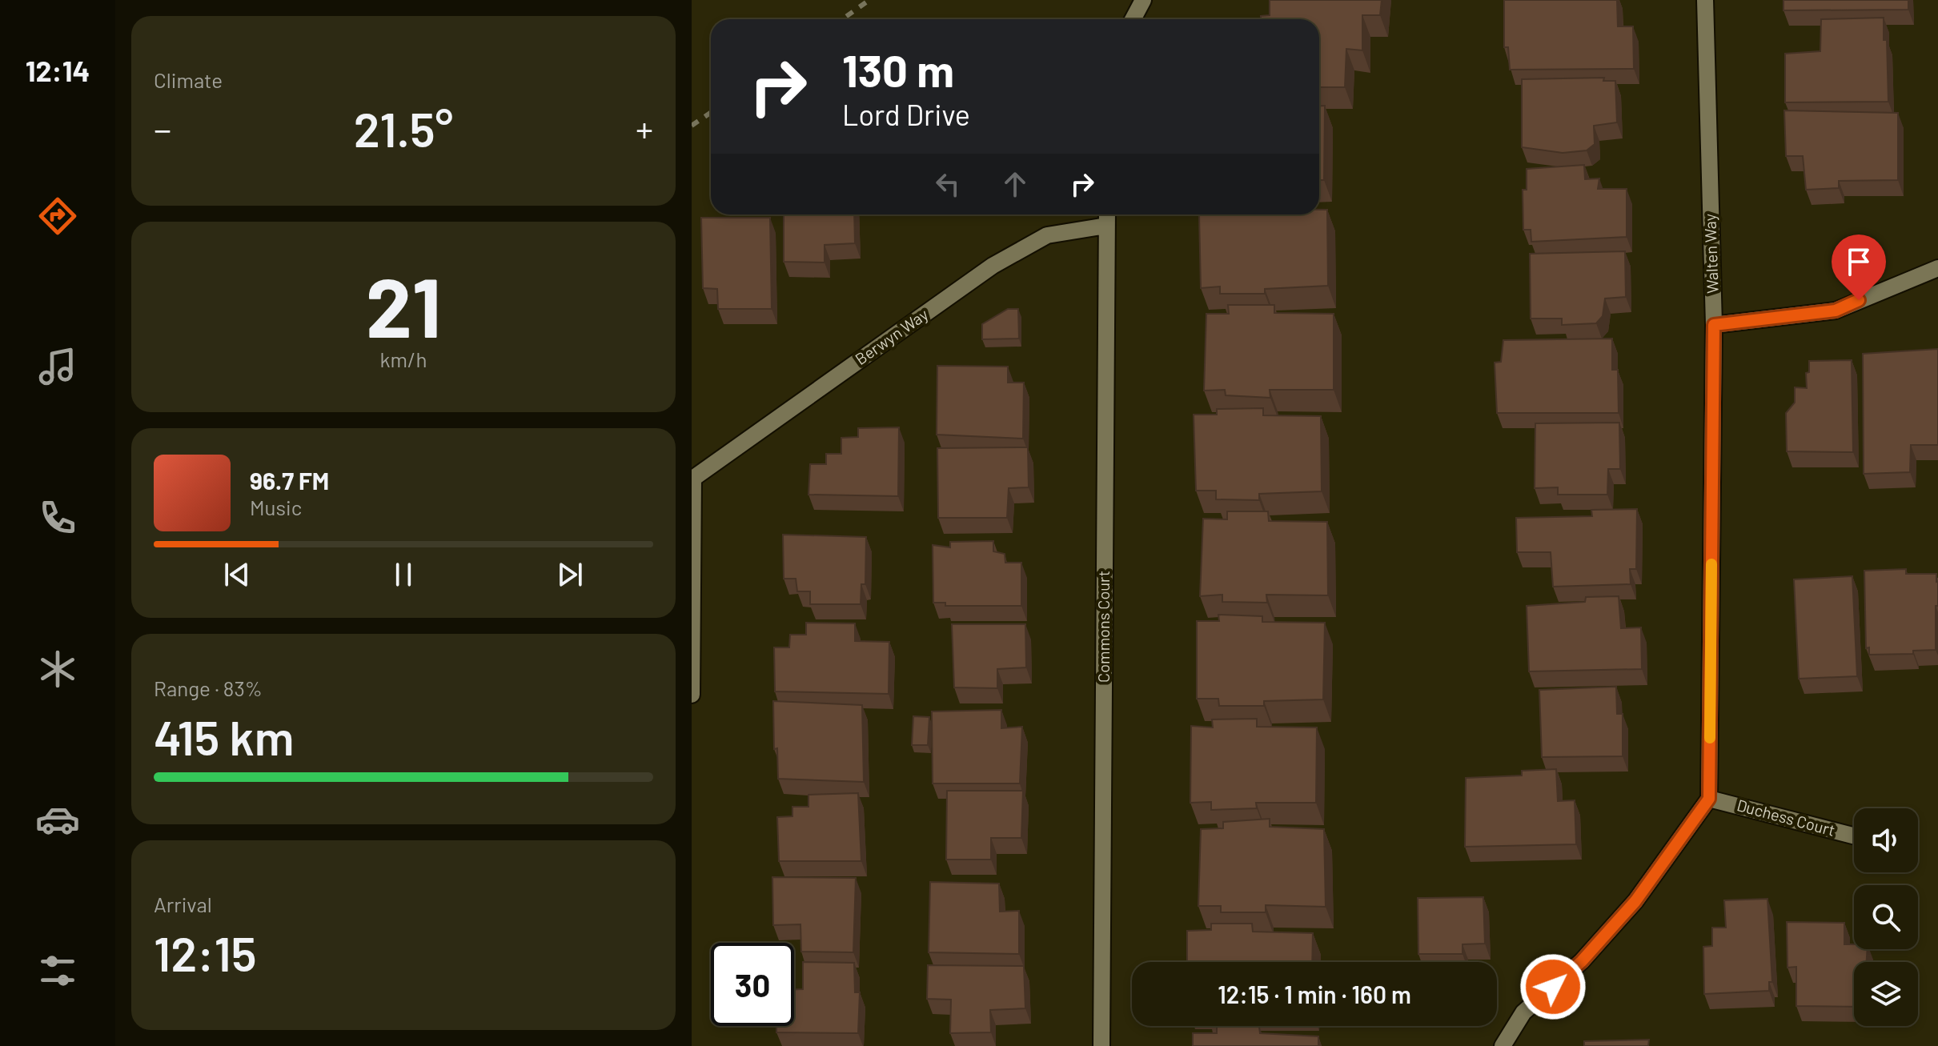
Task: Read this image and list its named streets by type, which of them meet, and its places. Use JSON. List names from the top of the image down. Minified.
{"streets":{"street":["Walten Way","Berwyn Way","Commons Court","Duchess Court"]},"crossings":[["Walten Way","Duchess Court"],["Berwyn Way","Commons Court"]],"page":{"tabs":"12:14","tile":["Climate",["21","km/h"],["Range · 83%","415 km"],["Arrival","12:15"]],"turn":["130 m","Lord Drive"],"heat":["−","21.5°","+"],"song":["96.7 FM","Music"],"limit":"30","trip":"12:15 · 1 min · 160 m"}}
